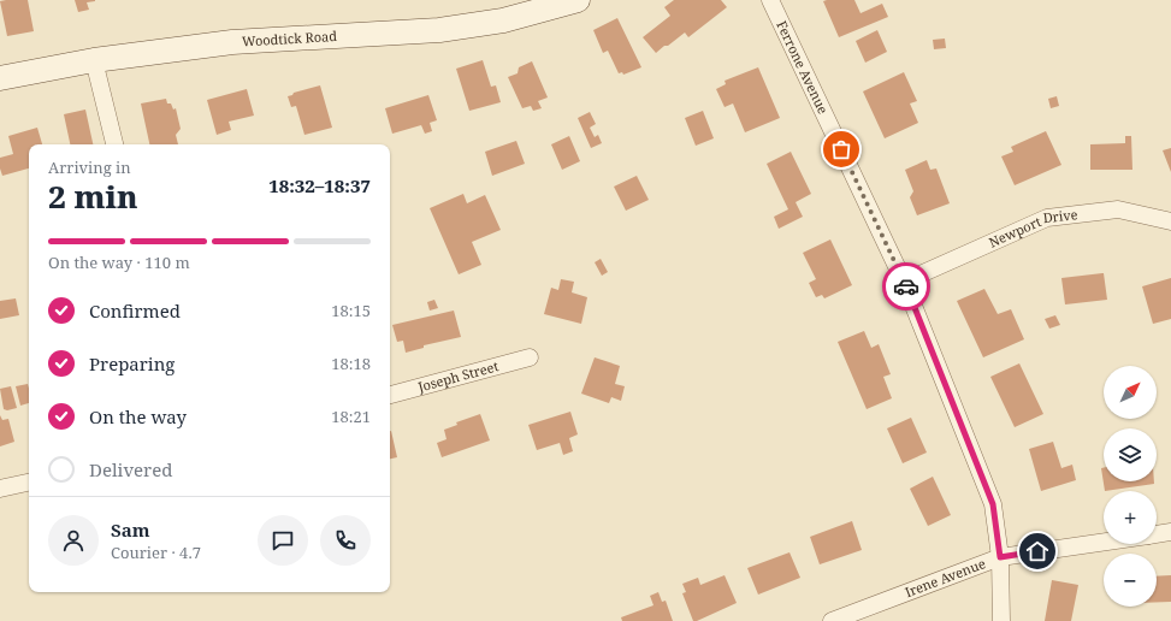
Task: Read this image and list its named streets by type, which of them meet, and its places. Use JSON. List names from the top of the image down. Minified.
{"streets":{"main road":["Woodtick Road"],"street":["Ferrone Avenue","Newport Drive","Joseph Street","Irene Avenue"]},"crossings":[["Ferrone Avenue","Newport Drive"],["Ferrone Avenue","Irene Avenue"]],"north":"top right","page":{"heading":["2 min","Arriving in","18:32–18:37"],"panel":["Sam","Courier · 4.7"],"bar":"On the way · 110 m","list":[["Confirmed","18:15"],["Preparing","18:18"],["On the way","18:21"],"Delivered"],"map_buttons":["+","−"]}}
